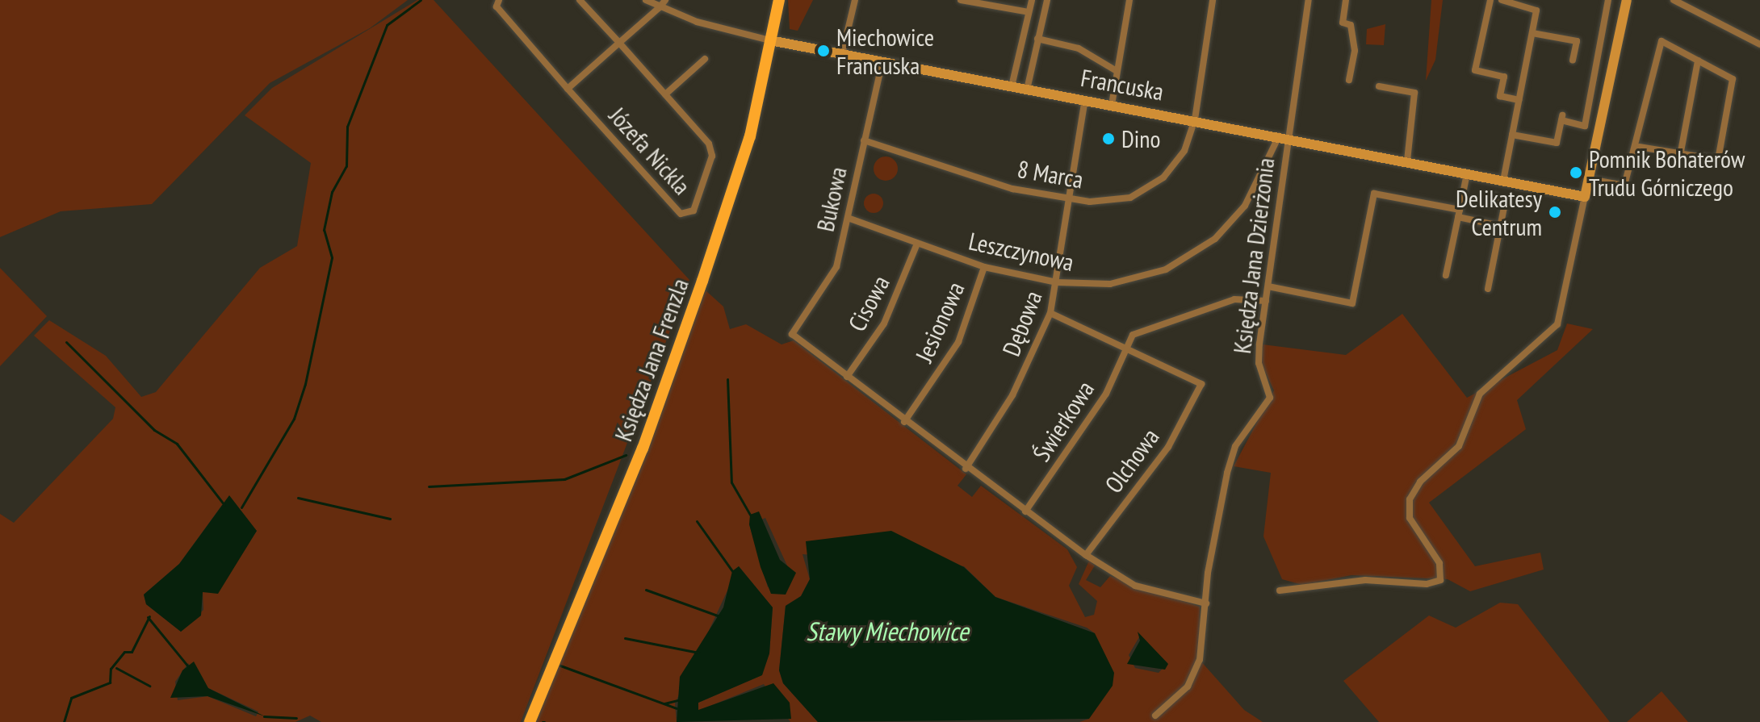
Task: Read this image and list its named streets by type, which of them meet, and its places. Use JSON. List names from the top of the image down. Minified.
{"streets":{"main road":["Księdza Jana Frenzla"],"street":["Francuska","Józefa Nickla","8 Marca","Bukowa","Leszczynowa","Księdza Jana Dzierżonia","Cisowa","Jesionowa","Dębowa","Świerkowa","Olchowa"]},"crossings":[["Francuska","8 Marca"],["Francuska","Bukowa"],["Francuska","Leszczynowa"],["Francuska","Księdza Jana Dzierżonia"],["Francuska","Dębowa"],["Francuska","Księdza Jana Frenzla"],["8 Marca","Bukowa"],["8 Marca","Dębowa"],["Bukowa","Leszczynowa"],["Bukowa","Cisowa"],["Leszczynowa","Księdza Jana Dzierżonia"],["Leszczynowa","Cisowa"],["Leszczynowa","Jesionowa"],["Leszczynowa","Dębowa"],["Księdza Jana Dzierżonia","Świerkowa"],["Świerkowa","Olchowa"]],"water":["Stawy Miechowice"],"places":["Miechowice Francuska","Dino","Pomnik Bohaterów Trudu Górniczego","Delikatesy Centrum"]}
